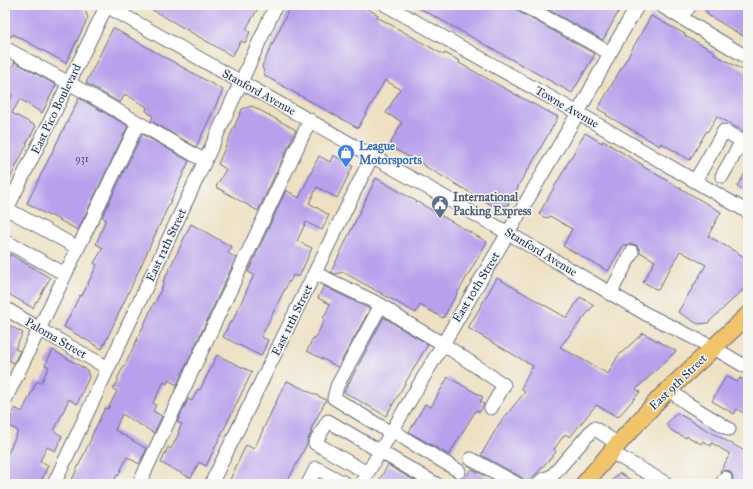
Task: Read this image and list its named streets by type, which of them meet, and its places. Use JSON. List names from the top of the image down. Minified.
{"streets":{"main road":["East 9th Street"],"street":["Stanford Avenue","Towne Avenue","East Pico Boulevard","East 12th Street","East 10th Street","East 11th Street","Paloma Street"]},"crossings":[["Stanford Avenue","East Pico Boulevard"],["Stanford Avenue","East 12th Street"],["Stanford Avenue","East 10th Street"],["Stanford Avenue","East 11th Street"],["Stanford Avenue","East 9th Street"],["Towne Avenue","East 10th Street"],["East 12th Street","Paloma Street"]],"places":{"shop":["League Motorsports"],"public building":["International Packing Express"]},"house_numbers":["931"]}
